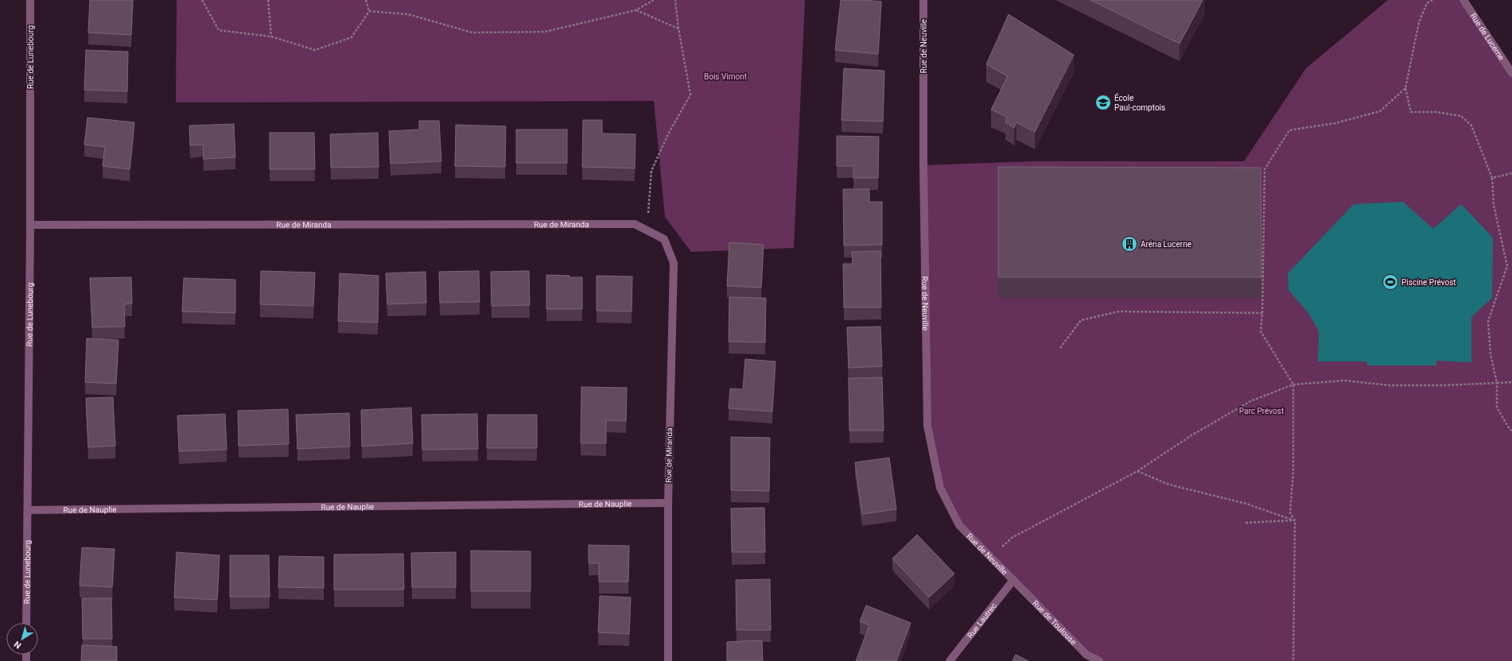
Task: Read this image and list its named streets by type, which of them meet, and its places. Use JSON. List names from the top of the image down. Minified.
{"streets":{"street":["Rue de Lucerne","Rue de Neuville","Rue de Lunebourg","Rue de Miranda","Rue de Nauplie","Rue Lautrec","Rue de Toulouse"]},"crossings":[["Rue de Neuville","Rue Lautrec"],["Rue de Neuville","Rue de Toulouse"],["Rue de Lunebourg","Rue de Miranda"],["Rue de Lunebourg","Rue de Nauplie"],["Rue de Miranda","Rue de Nauplie"],["Rue Lautrec","Rue de Toulouse"]],"parks":["Bois Vimont","Parc Prévost"],"places":{"school or university":["École Paul-comptois"],"building":["Aréna Lucerne"],"sports":["Piscine Prévost"]},"north":"bottom left"}
